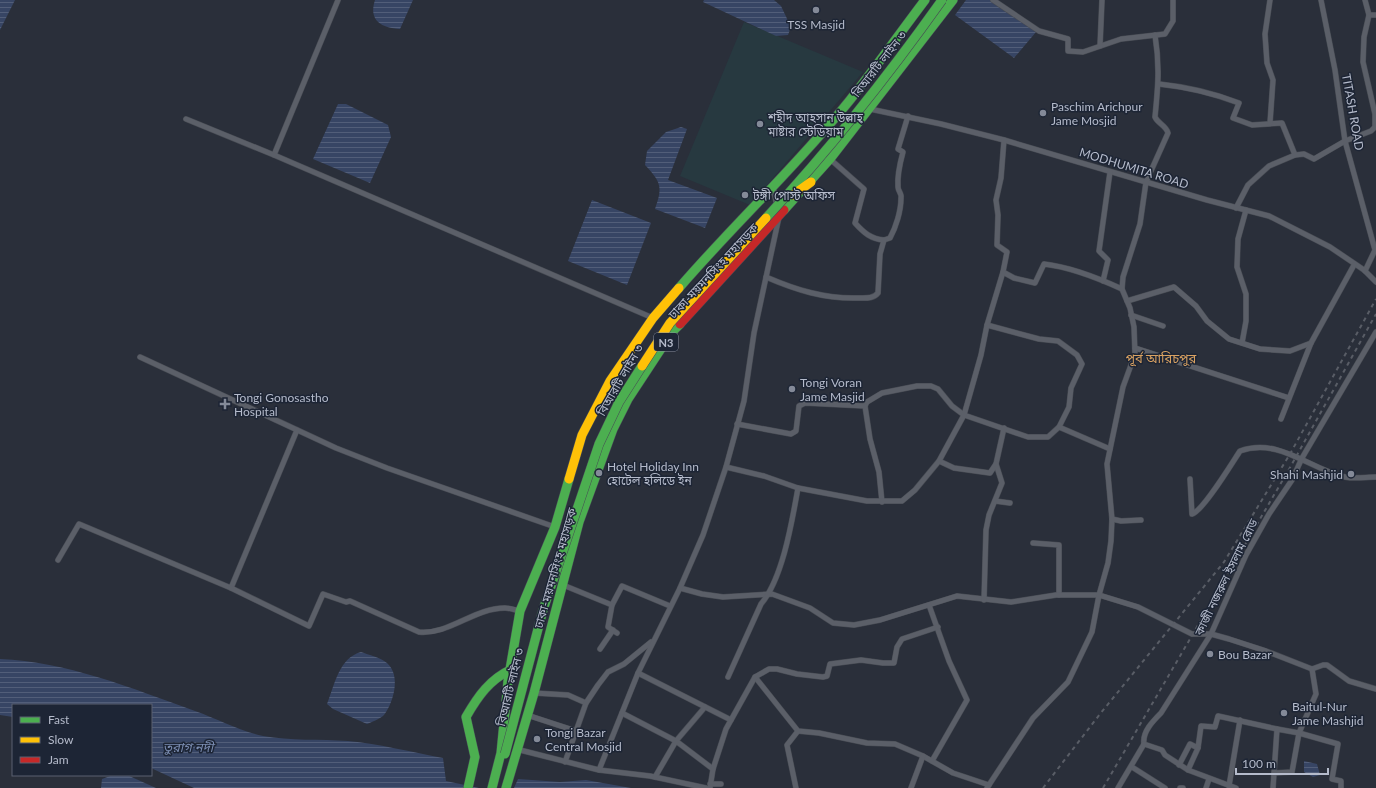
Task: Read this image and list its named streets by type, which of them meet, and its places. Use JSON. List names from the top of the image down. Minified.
{"streets":{"highway":["বিআরটি লাইন ৩","ঢাকা-ময়মনসিংহ মহাসড়ক","N3"],"street":["TITASH ROAD","MODHUMITA ROAD","কাজী নজরুল ইসলাম রোড"]},"crossings":[["বিআরটি লাইন ৩","ঢাকা-ময়মনসিংহ মহাসড়ক"],["TITASH ROAD","MODHUMITA ROAD"]],"districts":["পূর্ব আরিচপুর"],"water":["তুরাগ নদী"],"places":{"other":["TSS Masjid","Paschim Arichpur Jame Mosjid","শহীদ আহসান উল্লাহ্‌ মাষ্টার স্টেডিয়াম","টঙ্গী পোস্ট অফিস","Tongi Voran Jame Masjid","Hotel Holiday Inn হোটেল হলিডে ইন","Shahi Mashjid","Bou Bazar","Baitul-Nur Jame Mashjid","Tongi Bazar Central Mosjid"],"health":["Tongi Gonosastho Hospital"]},"legend":["Fast","Slow","Jam"],"scale_bar":"100 m"}
